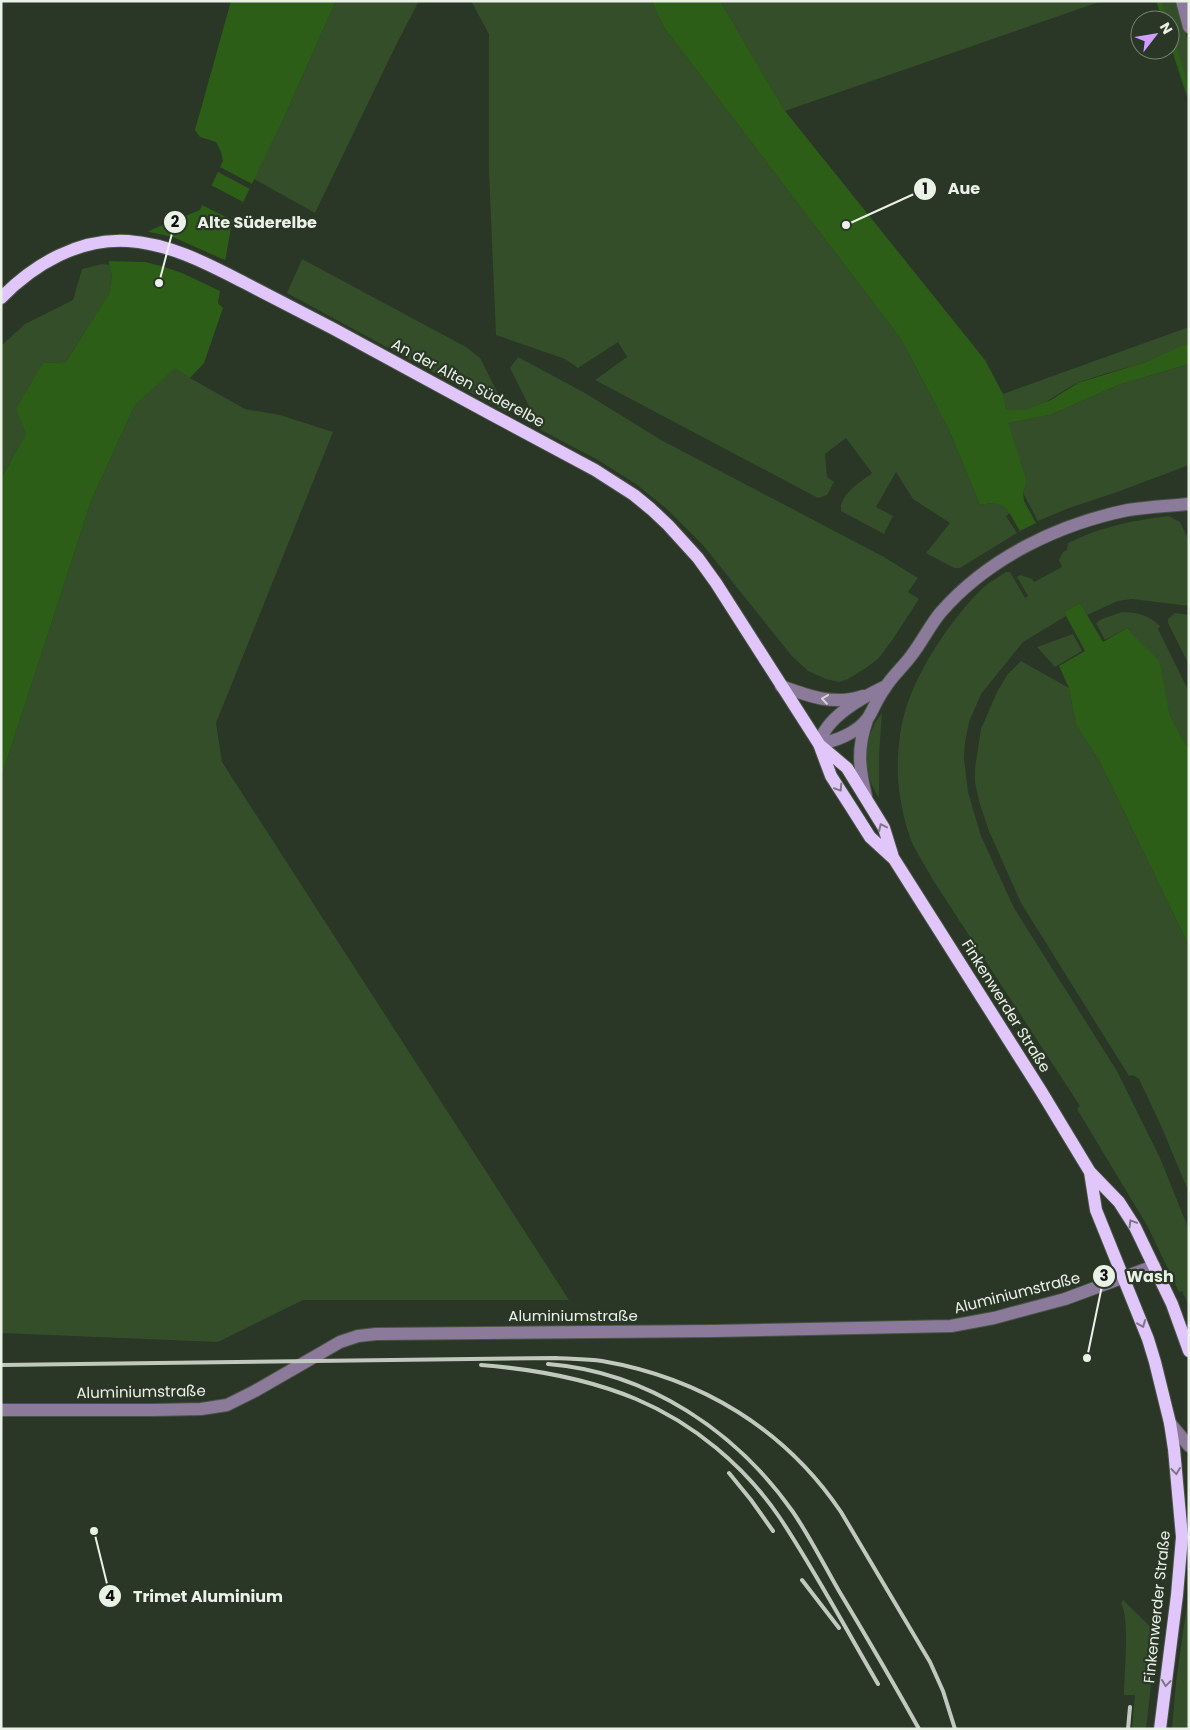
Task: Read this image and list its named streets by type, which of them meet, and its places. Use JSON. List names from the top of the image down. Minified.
{"streets":{"main road":["An der Alten Süderelbe","Finkenwerder Straße"],"street":["Aluminiumstraße"]},"crossings":[["An der Alten Süderelbe","Finkenwerder Straße"],["Finkenwerder Straße","Aluminiumstraße"]],"places":["Aue","Alte Süderelbe","Wash","Trimet Aluminium"],"north":"top right"}
